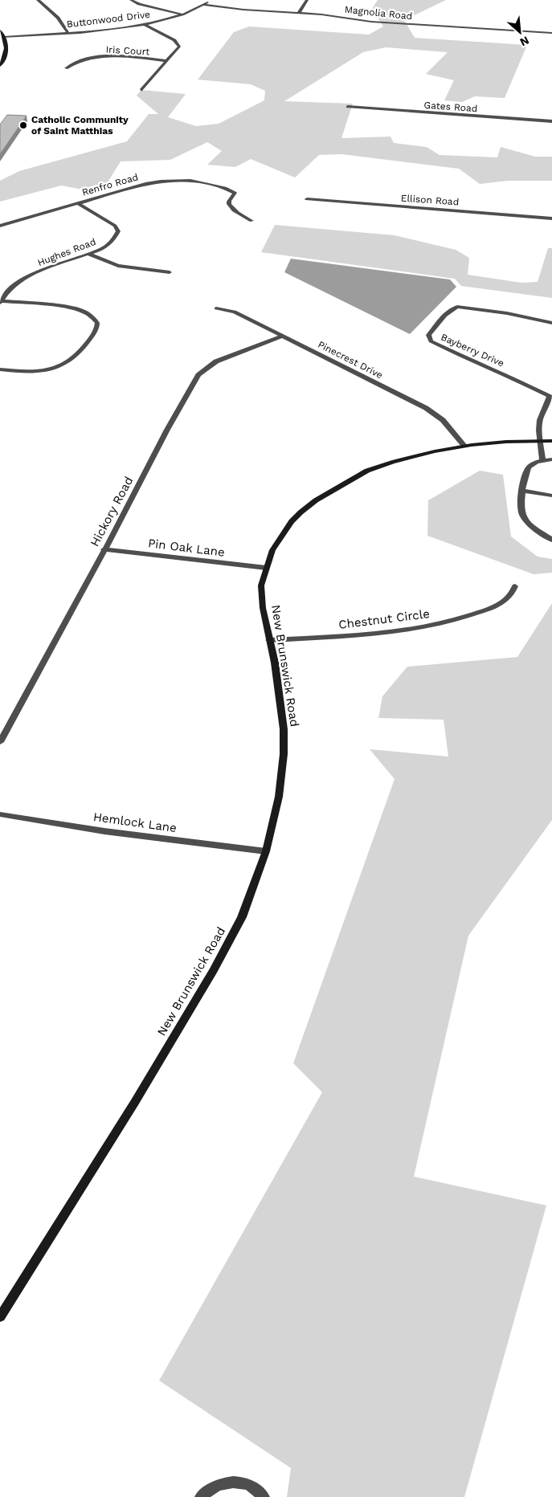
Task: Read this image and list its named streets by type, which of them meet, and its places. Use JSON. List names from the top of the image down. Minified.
{"streets":{"street":["Magnolia Road","Buttonwood Drive","Iris Court","Gates Road","Renfro Road","Ellison Road","Hughes Road","Bayberry Drive","Pinecrest Drive","Hickory Road","Pin Oak Lane","Chestnut Circle","New Brunswick Road","Hemlock Lane"]},"crossings":[["Magnolia Road","Buttonwood Drive"],["Renfro Road","Hughes Road"],["Bayberry Drive","New Brunswick Road"],["Pinecrest Drive","Hickory Road"],["Pinecrest Drive","New Brunswick Road"],["Hickory Road","Pin Oak Lane"],["Pin Oak Lane","New Brunswick Road"],["Chestnut Circle","New Brunswick Road"],["New Brunswick Road","Hemlock Lane"]],"places":["Catholic Community of Saint Matthias"],"north":"bottom right"}
